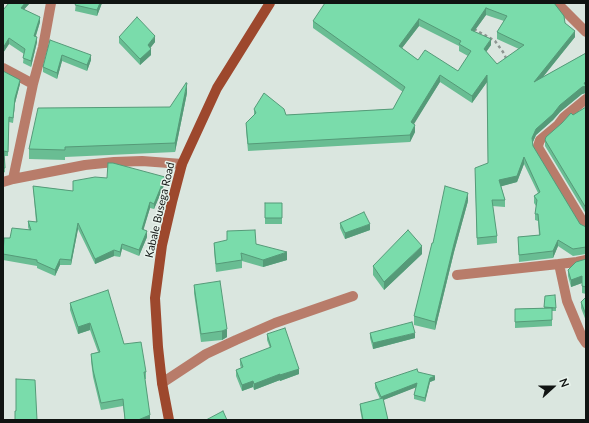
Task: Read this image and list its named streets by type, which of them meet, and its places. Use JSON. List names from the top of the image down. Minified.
{"streets":{"street":["Kabale Busega Road"]},"north":"right"}
